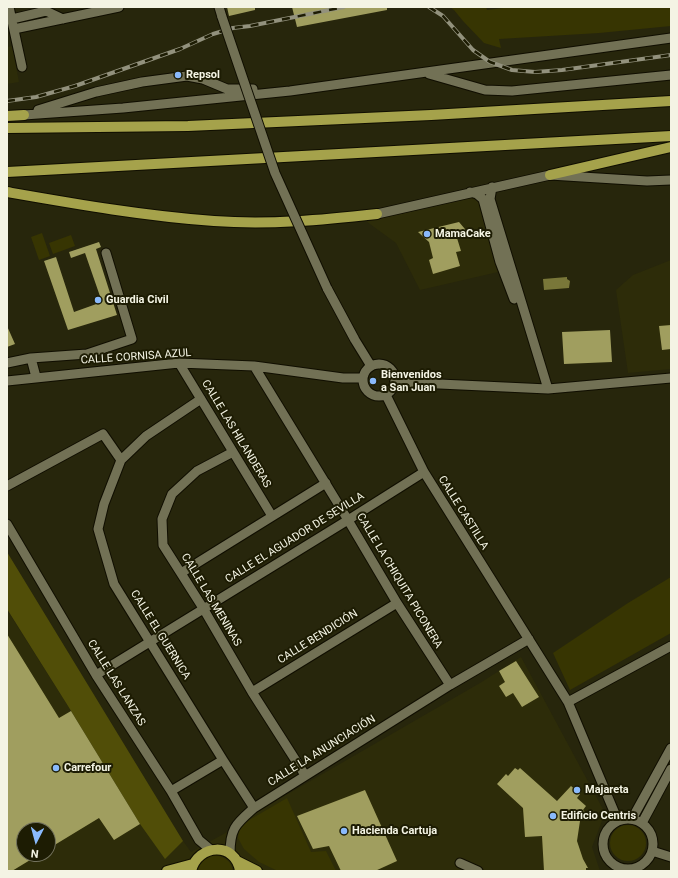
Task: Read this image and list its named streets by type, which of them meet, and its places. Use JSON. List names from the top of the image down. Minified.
{"streets":{"street":["CALLE CORNISA AZUL","CALLE LAS HILANDERAS","CALLE CASTILLA","CALLE EL AGUADOR DE SEVILLA","CALLE LA CHIQUITA PICONERA","CALLE LAS MENINAS","CALLE EL GUERNICA","CALLE BENDICIÓN","CALLE LAS LANZAS","CALLE LA ANUNCIACIÓN"]},"crossings":[["CALLE CORNISA AZUL","CALLE LAS HILANDERAS"],["CALLE CORNISA AZUL","CALLE CASTILLA"],["CALLE CORNISA AZUL","CALLE LA CHIQUITA PICONERA"],["CALLE LAS HILANDERAS","CALLE LAS MENINAS"],["CALLE CASTILLA","CALLE EL AGUADOR DE SEVILLA"],["CALLE CASTILLA","CALLE LA ANUNCIACIÓN"],["CALLE EL AGUADOR DE SEVILLA","CALLE LA CHIQUITA PICONERA"],["CALLE EL AGUADOR DE SEVILLA","CALLE LAS MENINAS"],["CALLE EL AGUADOR DE SEVILLA","CALLE EL GUERNICA"],["CALLE EL AGUADOR DE SEVILLA","CALLE LAS LANZAS"],["CALLE LA CHIQUITA PICONERA","CALLE BENDICIÓN"],["CALLE LA CHIQUITA PICONERA","CALLE LA ANUNCIACIÓN"],["CALLE LAS MENINAS","CALLE BENDICIÓN"],["CALLE LAS MENINAS","CALLE LA ANUNCIACIÓN"],["CALLE EL GUERNICA","CALLE LA ANUNCIACIÓN"]],"places":["Repsol","MamaCake","Guardia Civil","Bienvenidos a San Juan","Carrefour","Majareta","Edificio Centris","Hacienda Cartuja"],"north":"bottom"}
